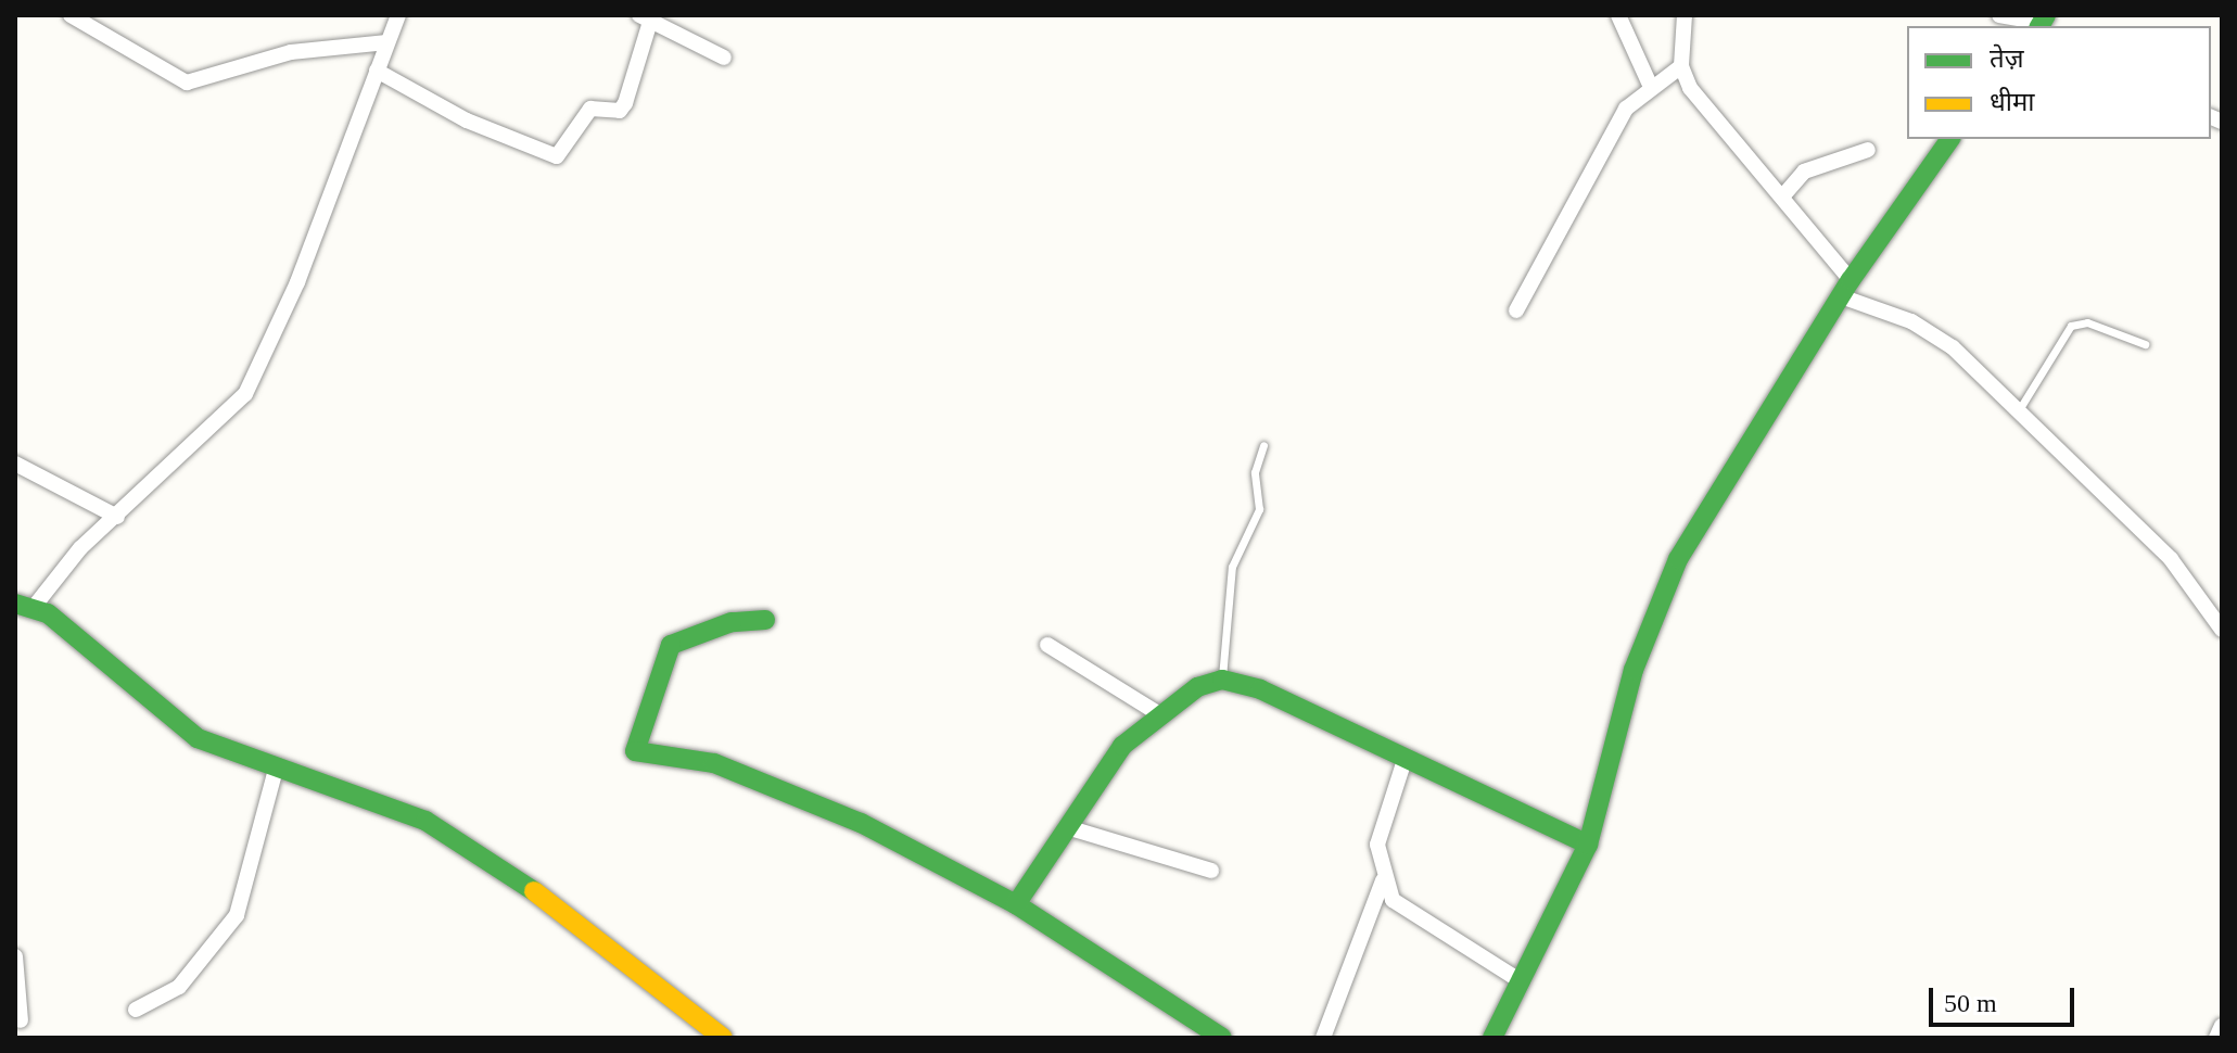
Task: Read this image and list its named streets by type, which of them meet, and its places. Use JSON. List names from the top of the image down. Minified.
{"legend":["तेज़","धीमा"],"scale_bar":"50 m"}
